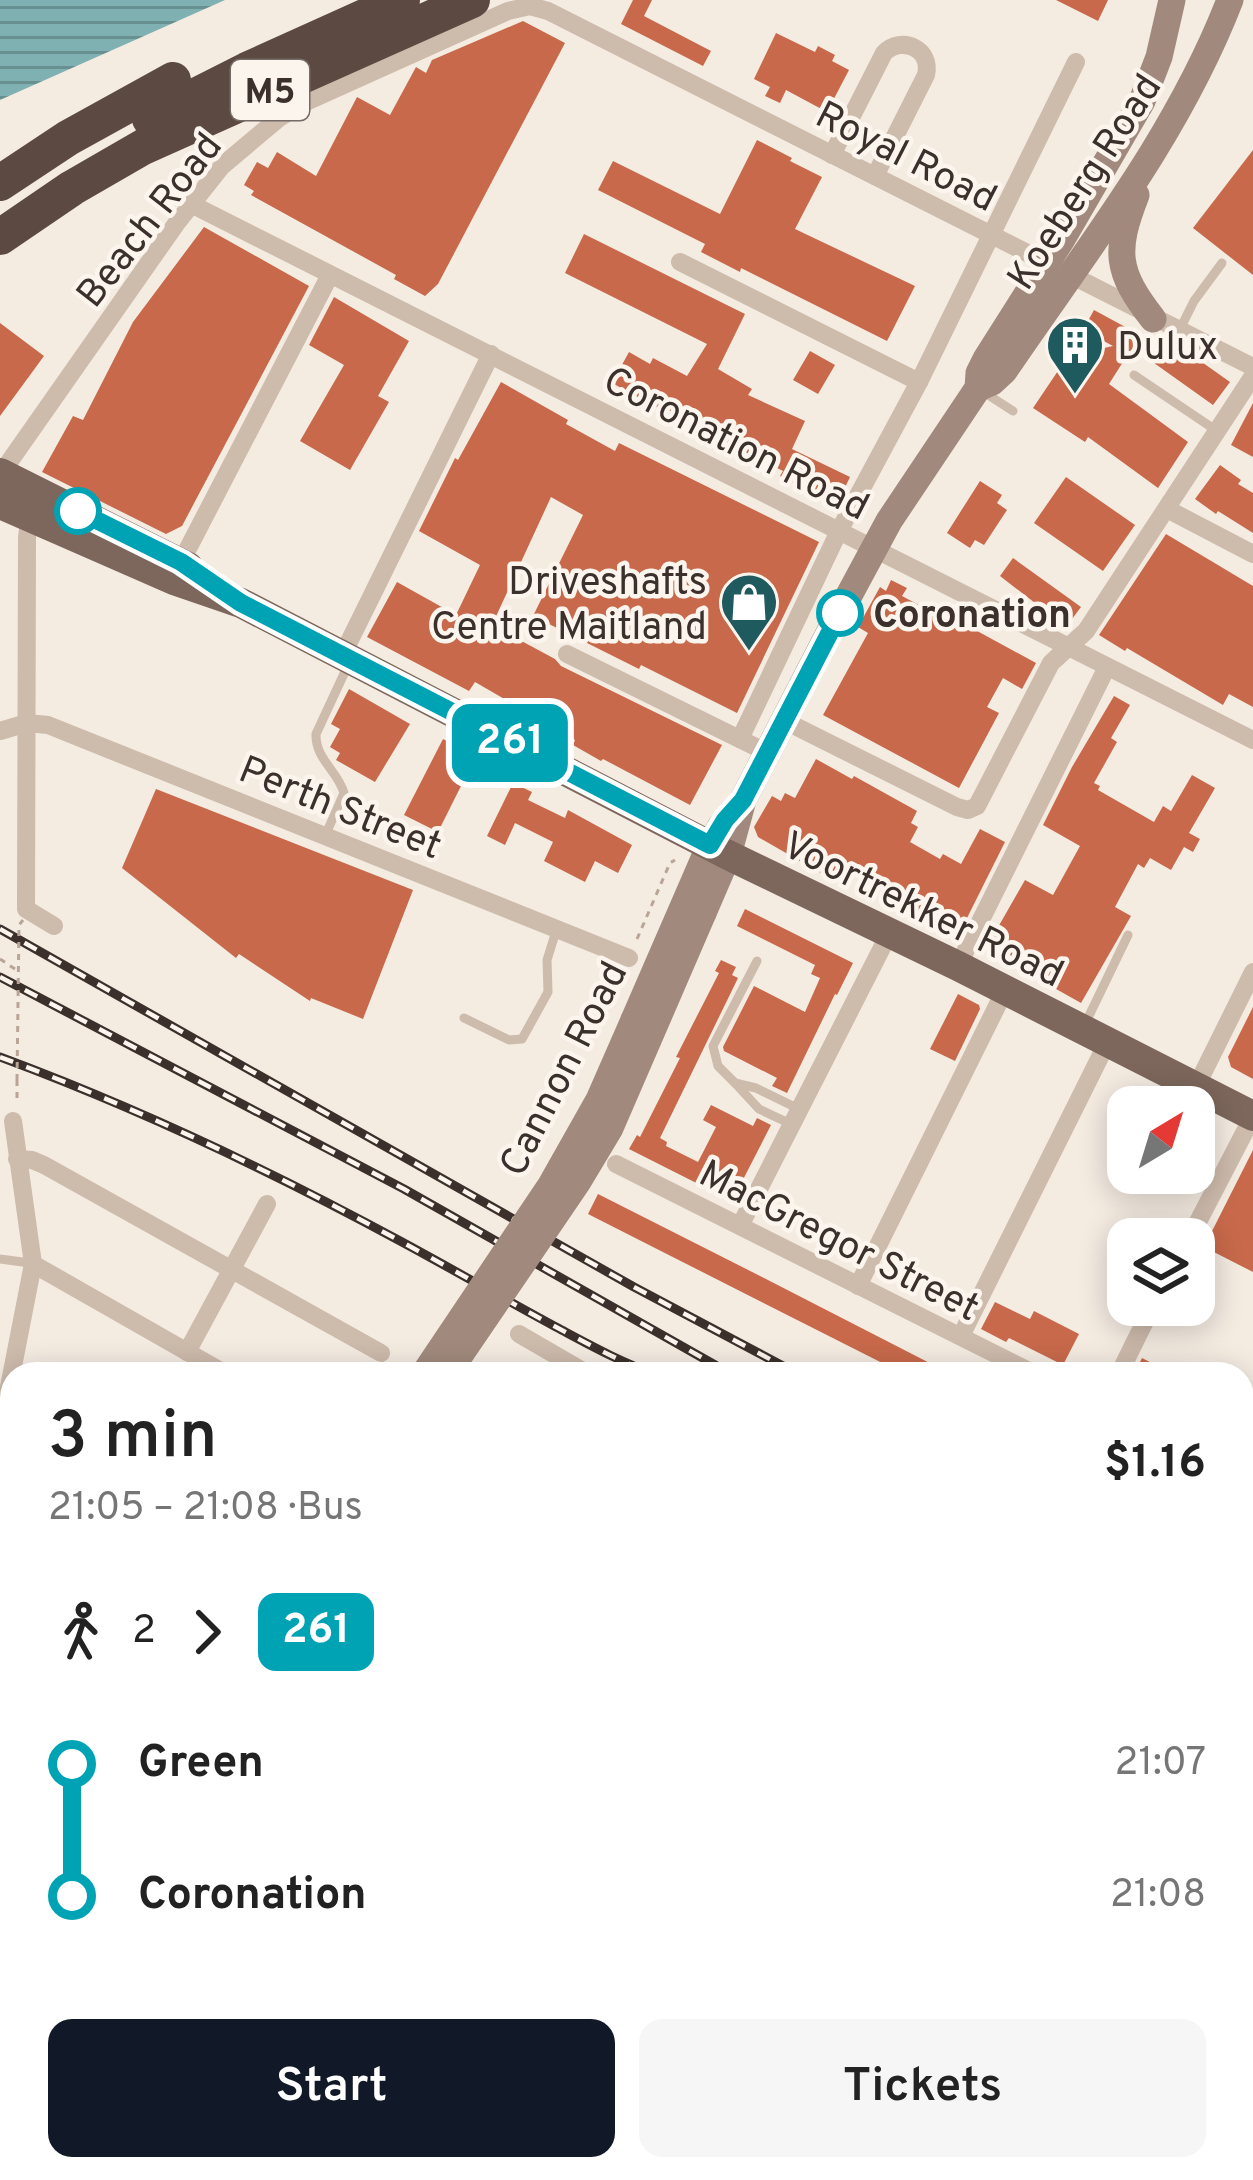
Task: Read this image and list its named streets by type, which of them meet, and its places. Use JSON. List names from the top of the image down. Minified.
{"streets":{"highway":["M5"],"main road":["Koeberg Road","Voortrekker Road","Cannon Road"],"street":["Royal Road","Beach Road","Coronation Road","Perth Street","MacGregor Street"]},"crossings":[["Royal Road","Koeberg Road"],["Royal Road","Beach Road"],["Koeberg Road","Coronation Road"],["Koeberg Road","Voortrekker Road"],["Koeberg Road","Cannon Road"],["Beach Road","Coronation Road"],["Beach Road","Voortrekker Road"],["Voortrekker Road","Cannon Road"]],"places":{"building":["Dulux"],"other":["Coronation"],"shop":["Driveshafts Centre Maitland"]},"lines":["bus line 261"],"north":"top right","page":{"on_map":"261","heading":["3 min","21:05 – 21:08 · Bus","$1.16"],"legs":["2","261"],"list":[{"name":"Green","value":"21:07"},{"name":"Coronation","value":"21:08"}],"buttons":["Start","Tickets"]}}
